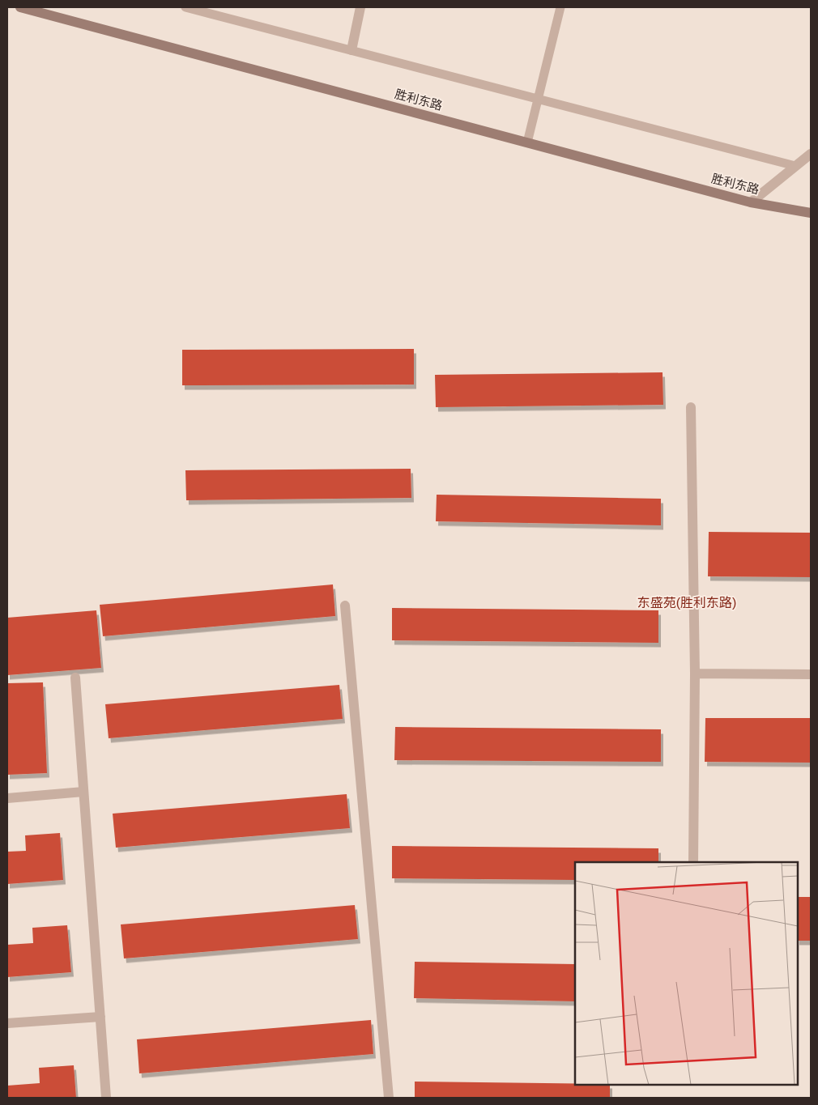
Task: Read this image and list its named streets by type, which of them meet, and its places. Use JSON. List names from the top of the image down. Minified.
{"streets":{"main road":["胜利东路"]},"districts":["东盛苑(胜利东路)"]}
